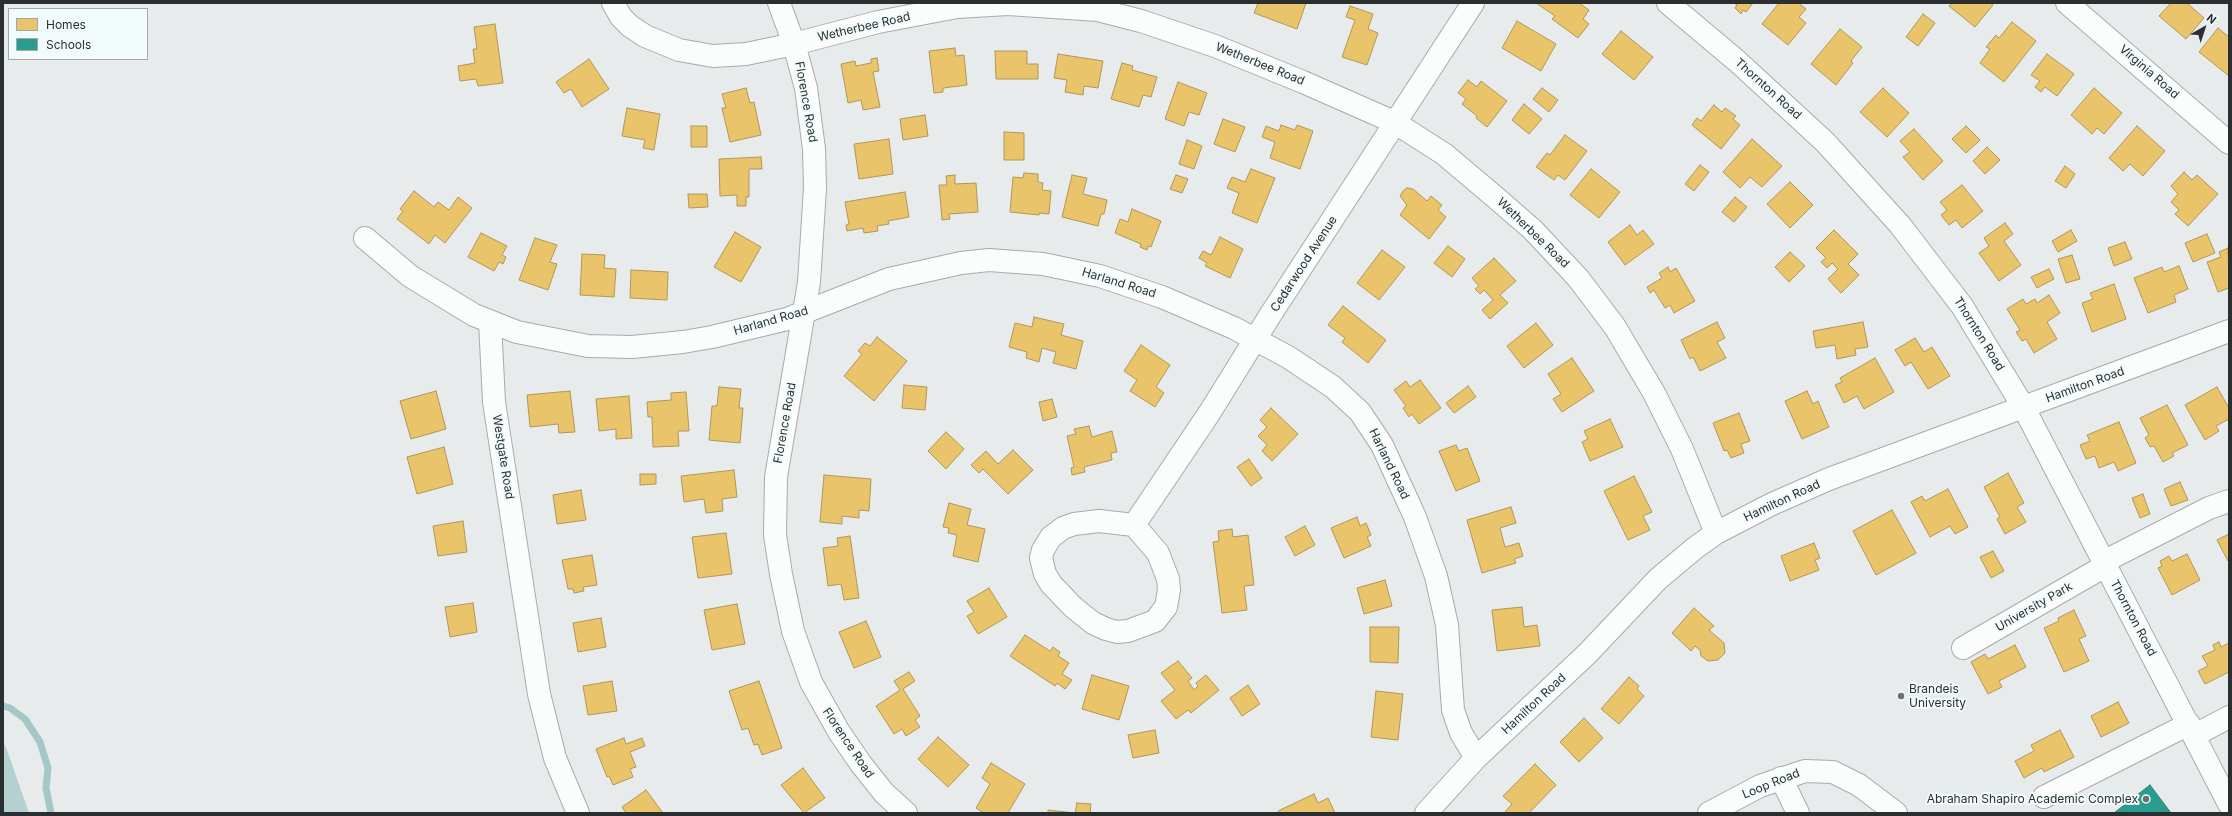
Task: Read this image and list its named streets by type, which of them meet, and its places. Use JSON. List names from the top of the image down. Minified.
{"streets":{"street":["Wetherbee Road","Virginia Road","Thornton Road","Florence Road","Cedarwood Avenue","Harland Road","Hamilton Road","Westgate Road","University Park","Loop Road"]},"crossings":[["Wetherbee Road","Florence Road"],["Wetherbee Road","Cedarwood Avenue"],["Wetherbee Road","Hamilton Road"],["Thornton Road","Hamilton Road"],["Thornton Road","University Park"],["Florence Road","Harland Road"],["Cedarwood Avenue","Harland Road"],["Harland Road","Hamilton Road"],["Harland Road","Westgate Road"]],"places":["Brandeis University","Abraham Shapiro Academic Complex"],"legend":["Homes","Schools"],"north":"top right"}
